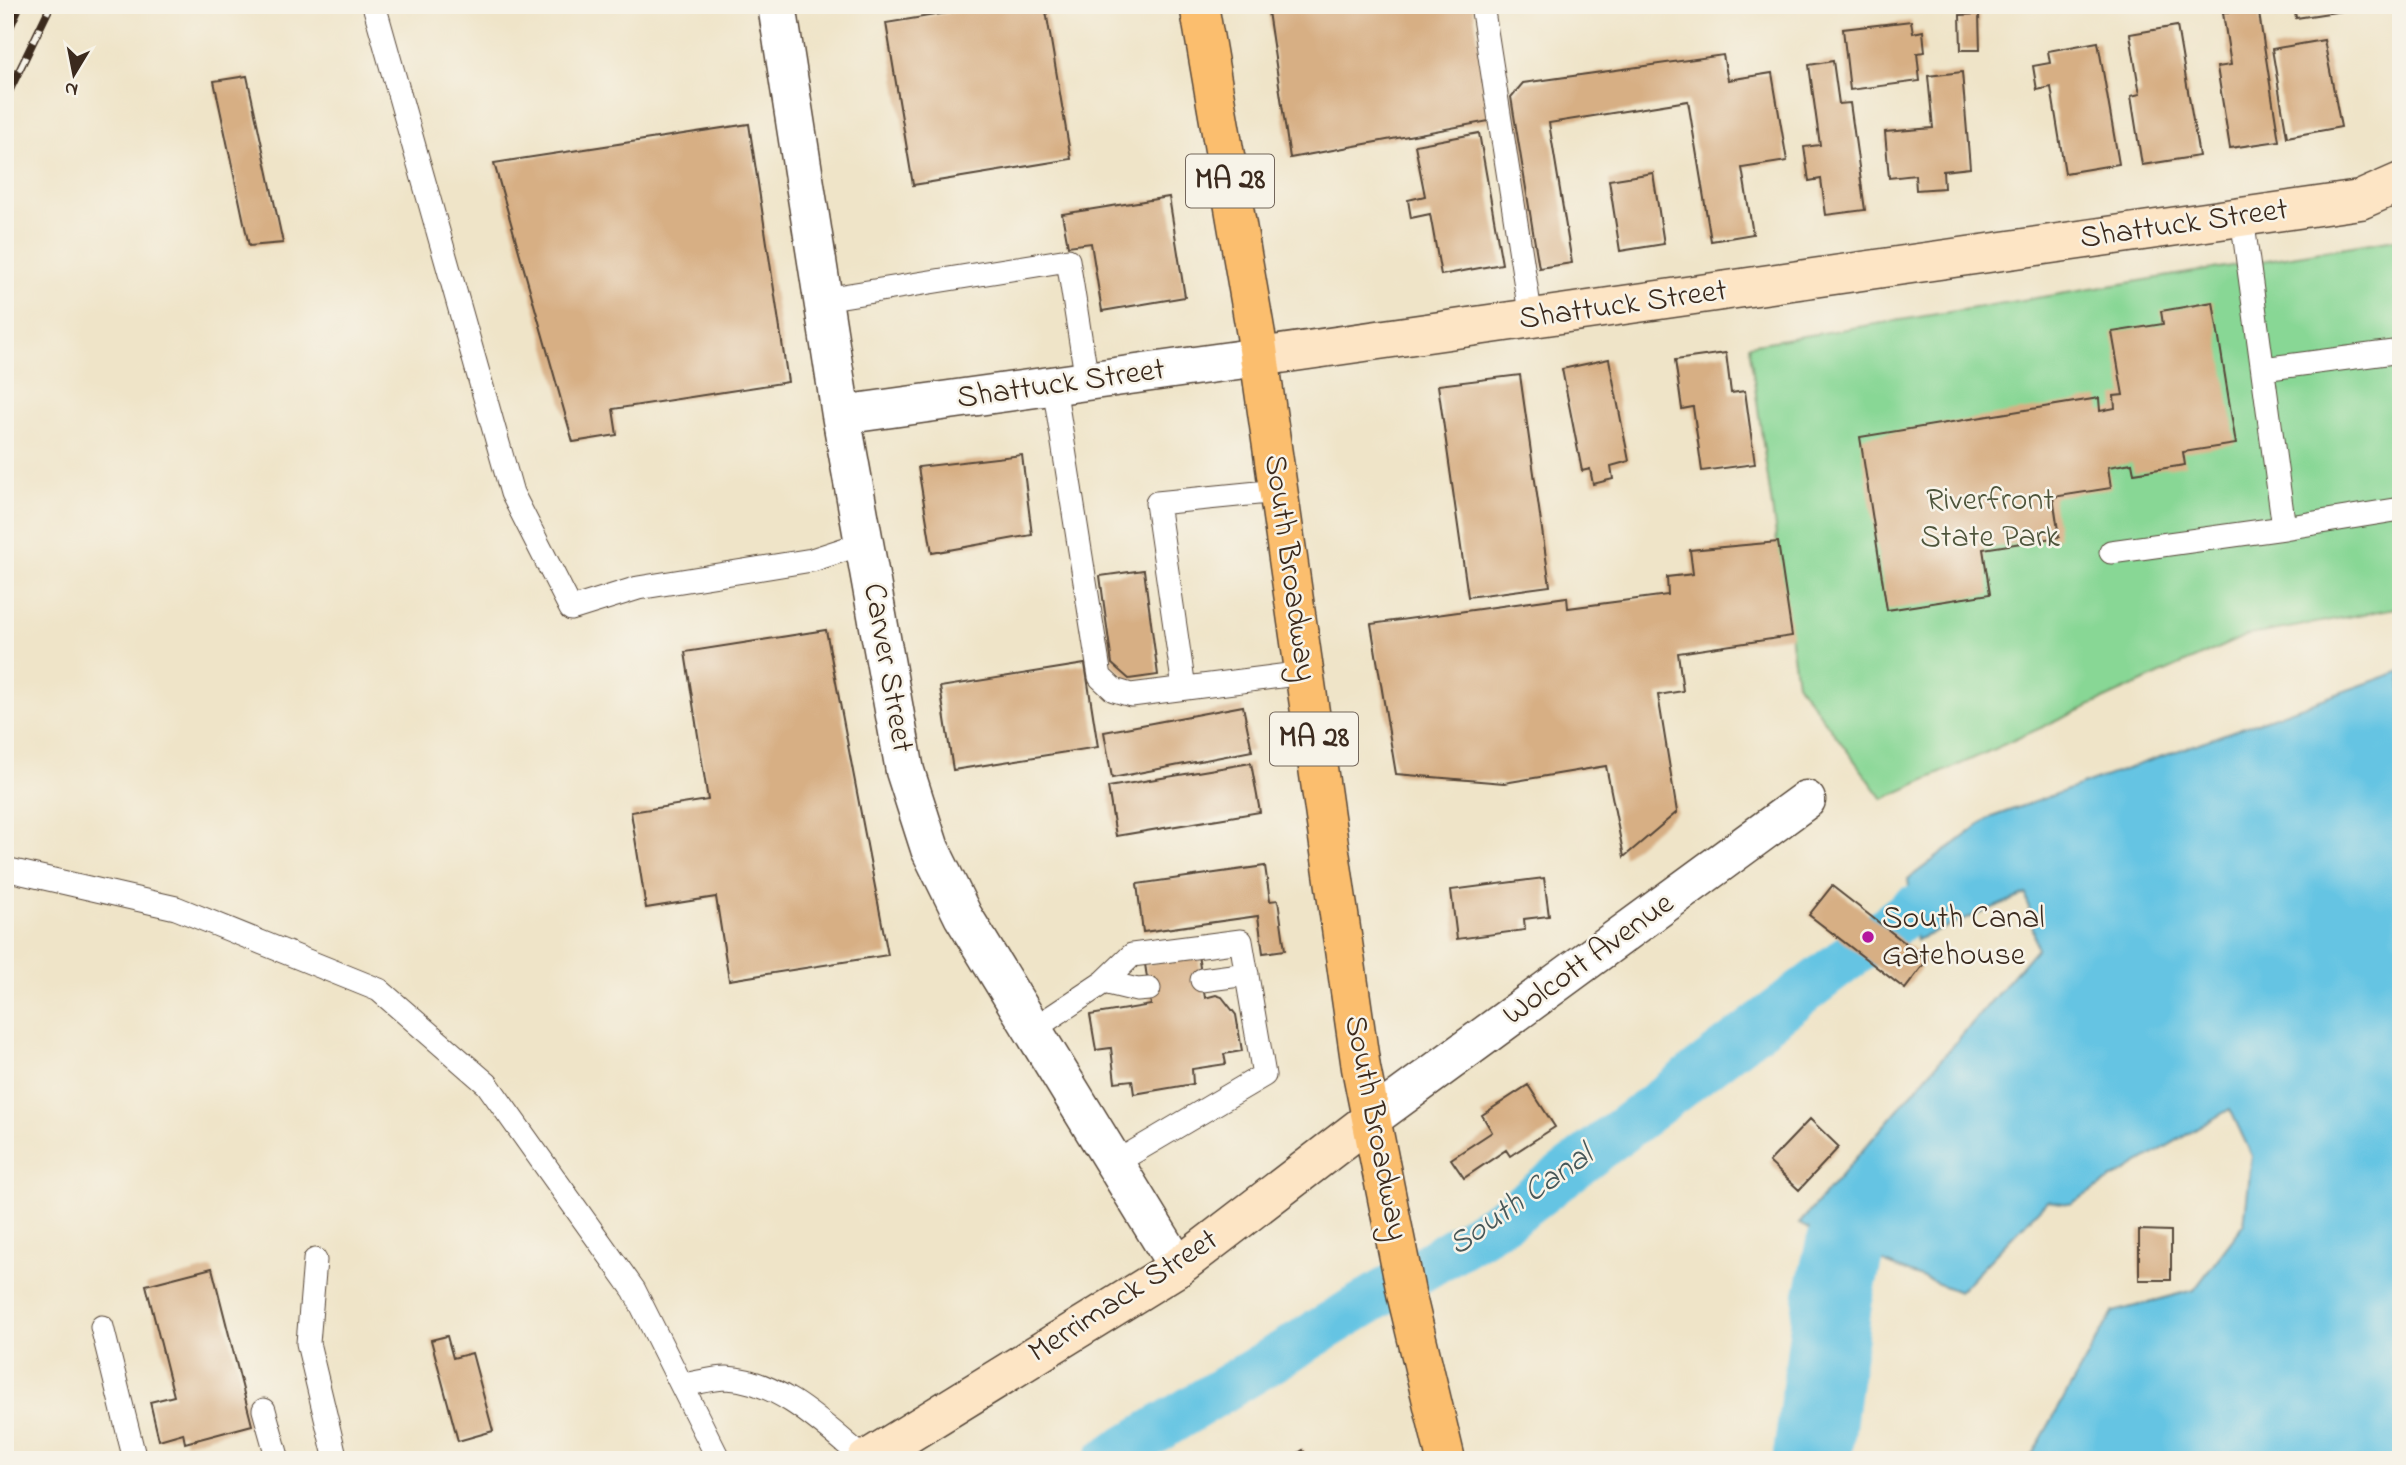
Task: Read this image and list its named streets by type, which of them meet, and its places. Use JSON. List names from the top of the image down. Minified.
{"streets":{"main road":["MA 28","Shattuck Street","South Broadway","Merrimack Street"],"street":["Carver Street","Wolcott Avenue"]},"crossings":[["Shattuck Street","South Broadway"],["Shattuck Street","Carver Street"],["South Broadway","Wolcott Avenue"],["South Broadway","Merrimack Street"],["Carver Street","Merrimack Street"],["Wolcott Avenue","Merrimack Street"]],"water":["South Canal"],"parks":["Riverfront State Park"],"places":["South Canal Gatehouse"],"north":"bottom"}
